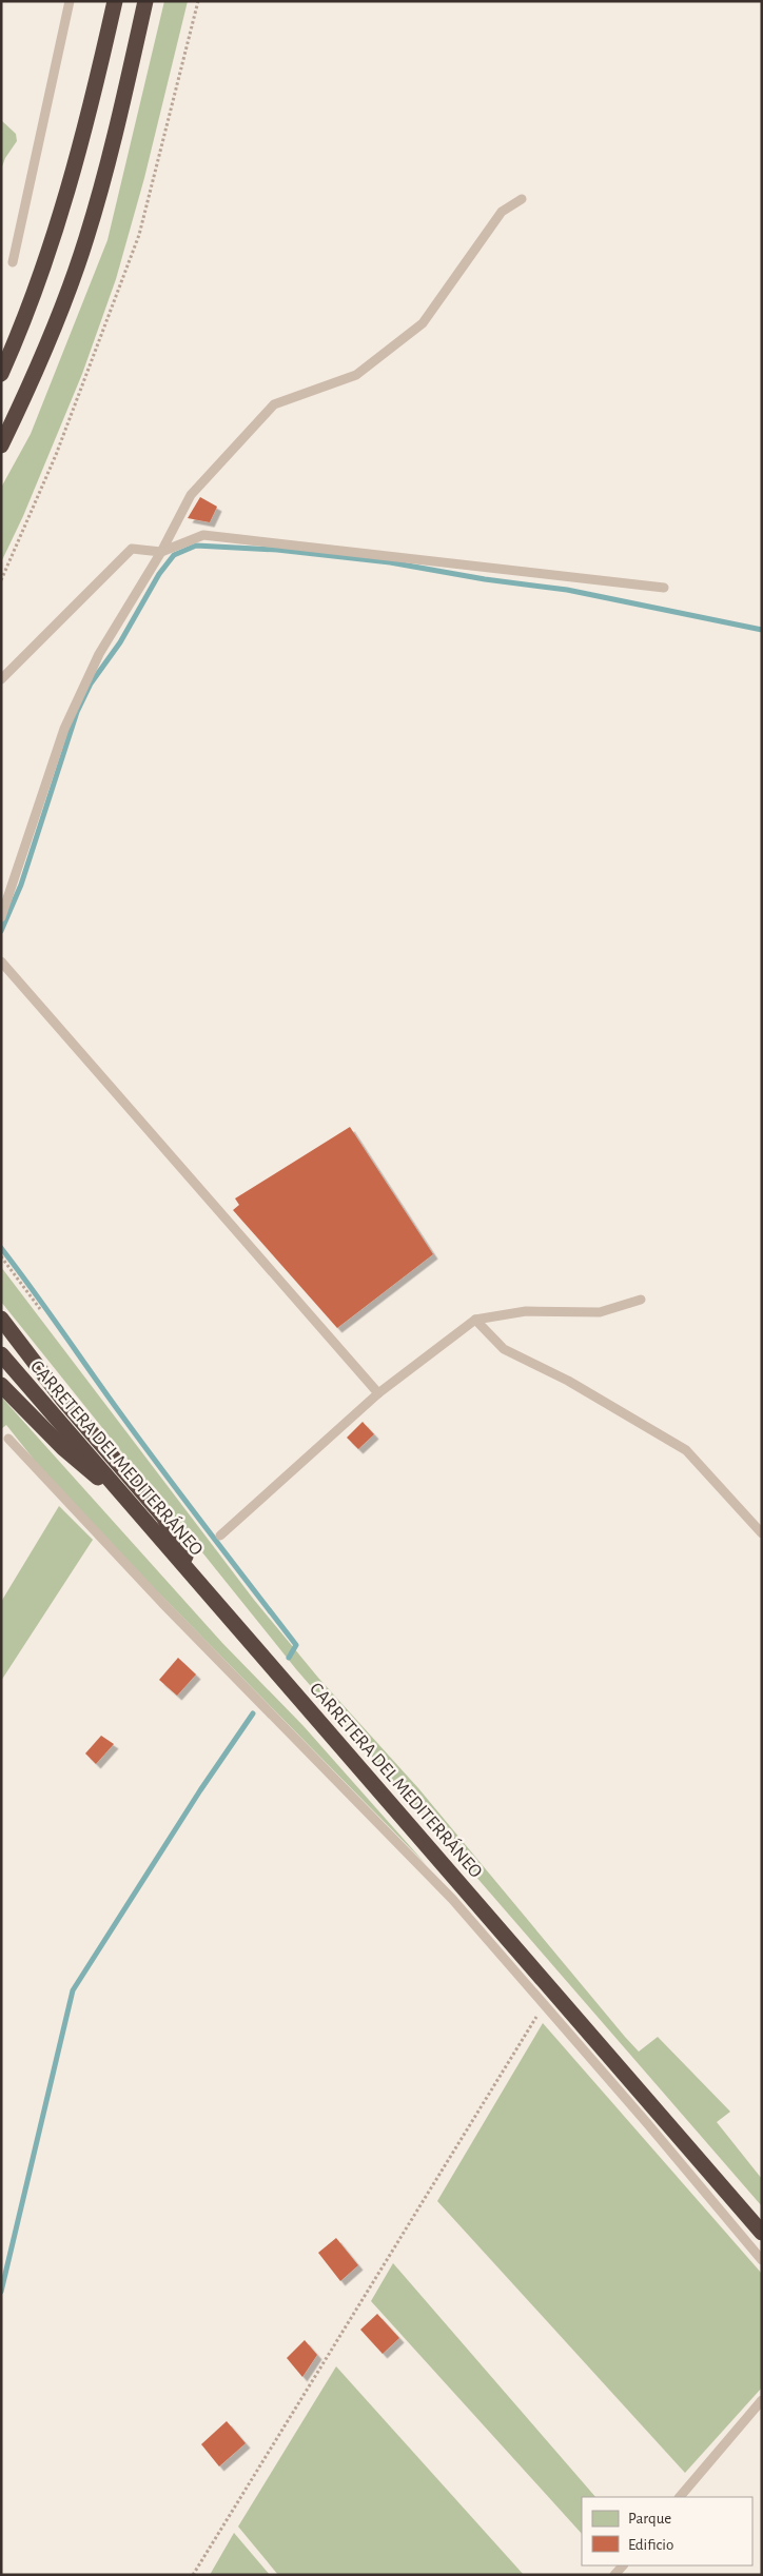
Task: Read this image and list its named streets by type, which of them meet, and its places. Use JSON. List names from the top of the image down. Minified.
{"streets":{"highway":["CARRETERA DEL MEDITERRÁNEO"]},"legend":["Parque","Edificio"]}
